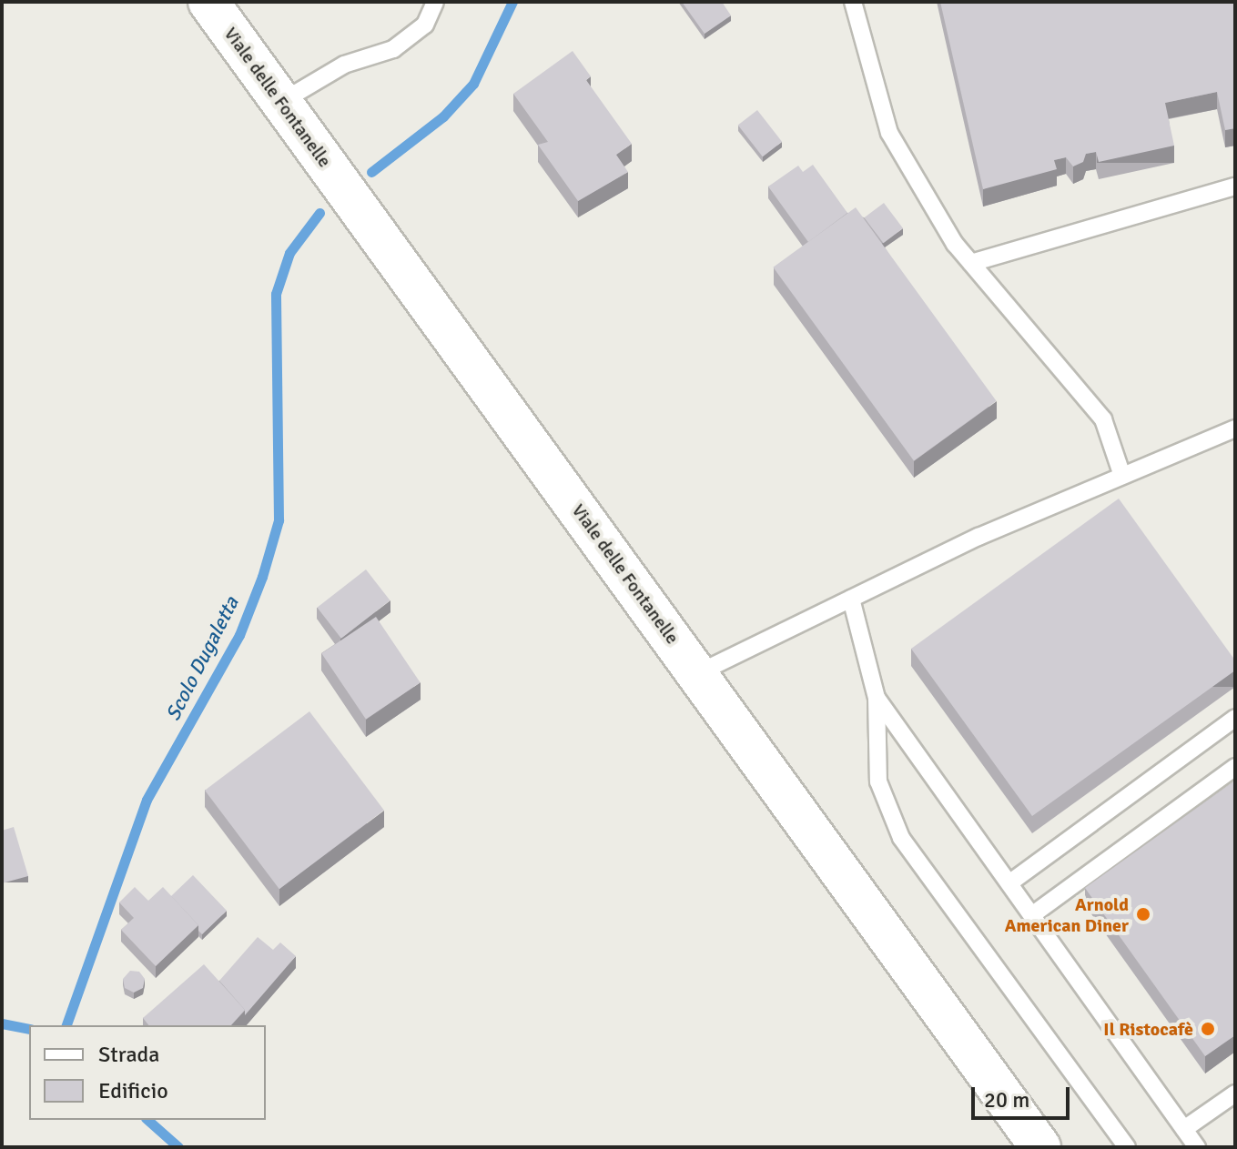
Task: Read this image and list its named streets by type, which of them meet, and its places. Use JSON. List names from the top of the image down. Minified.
{"streets":{"main road":["Viale delle Fontanelle"]},"water":["Scolo Dugaletta"],"places":["Arnold American Diner","Il Ristocafè"],"legend":["Strada","Edificio"],"scale_bar":"20 m"}
